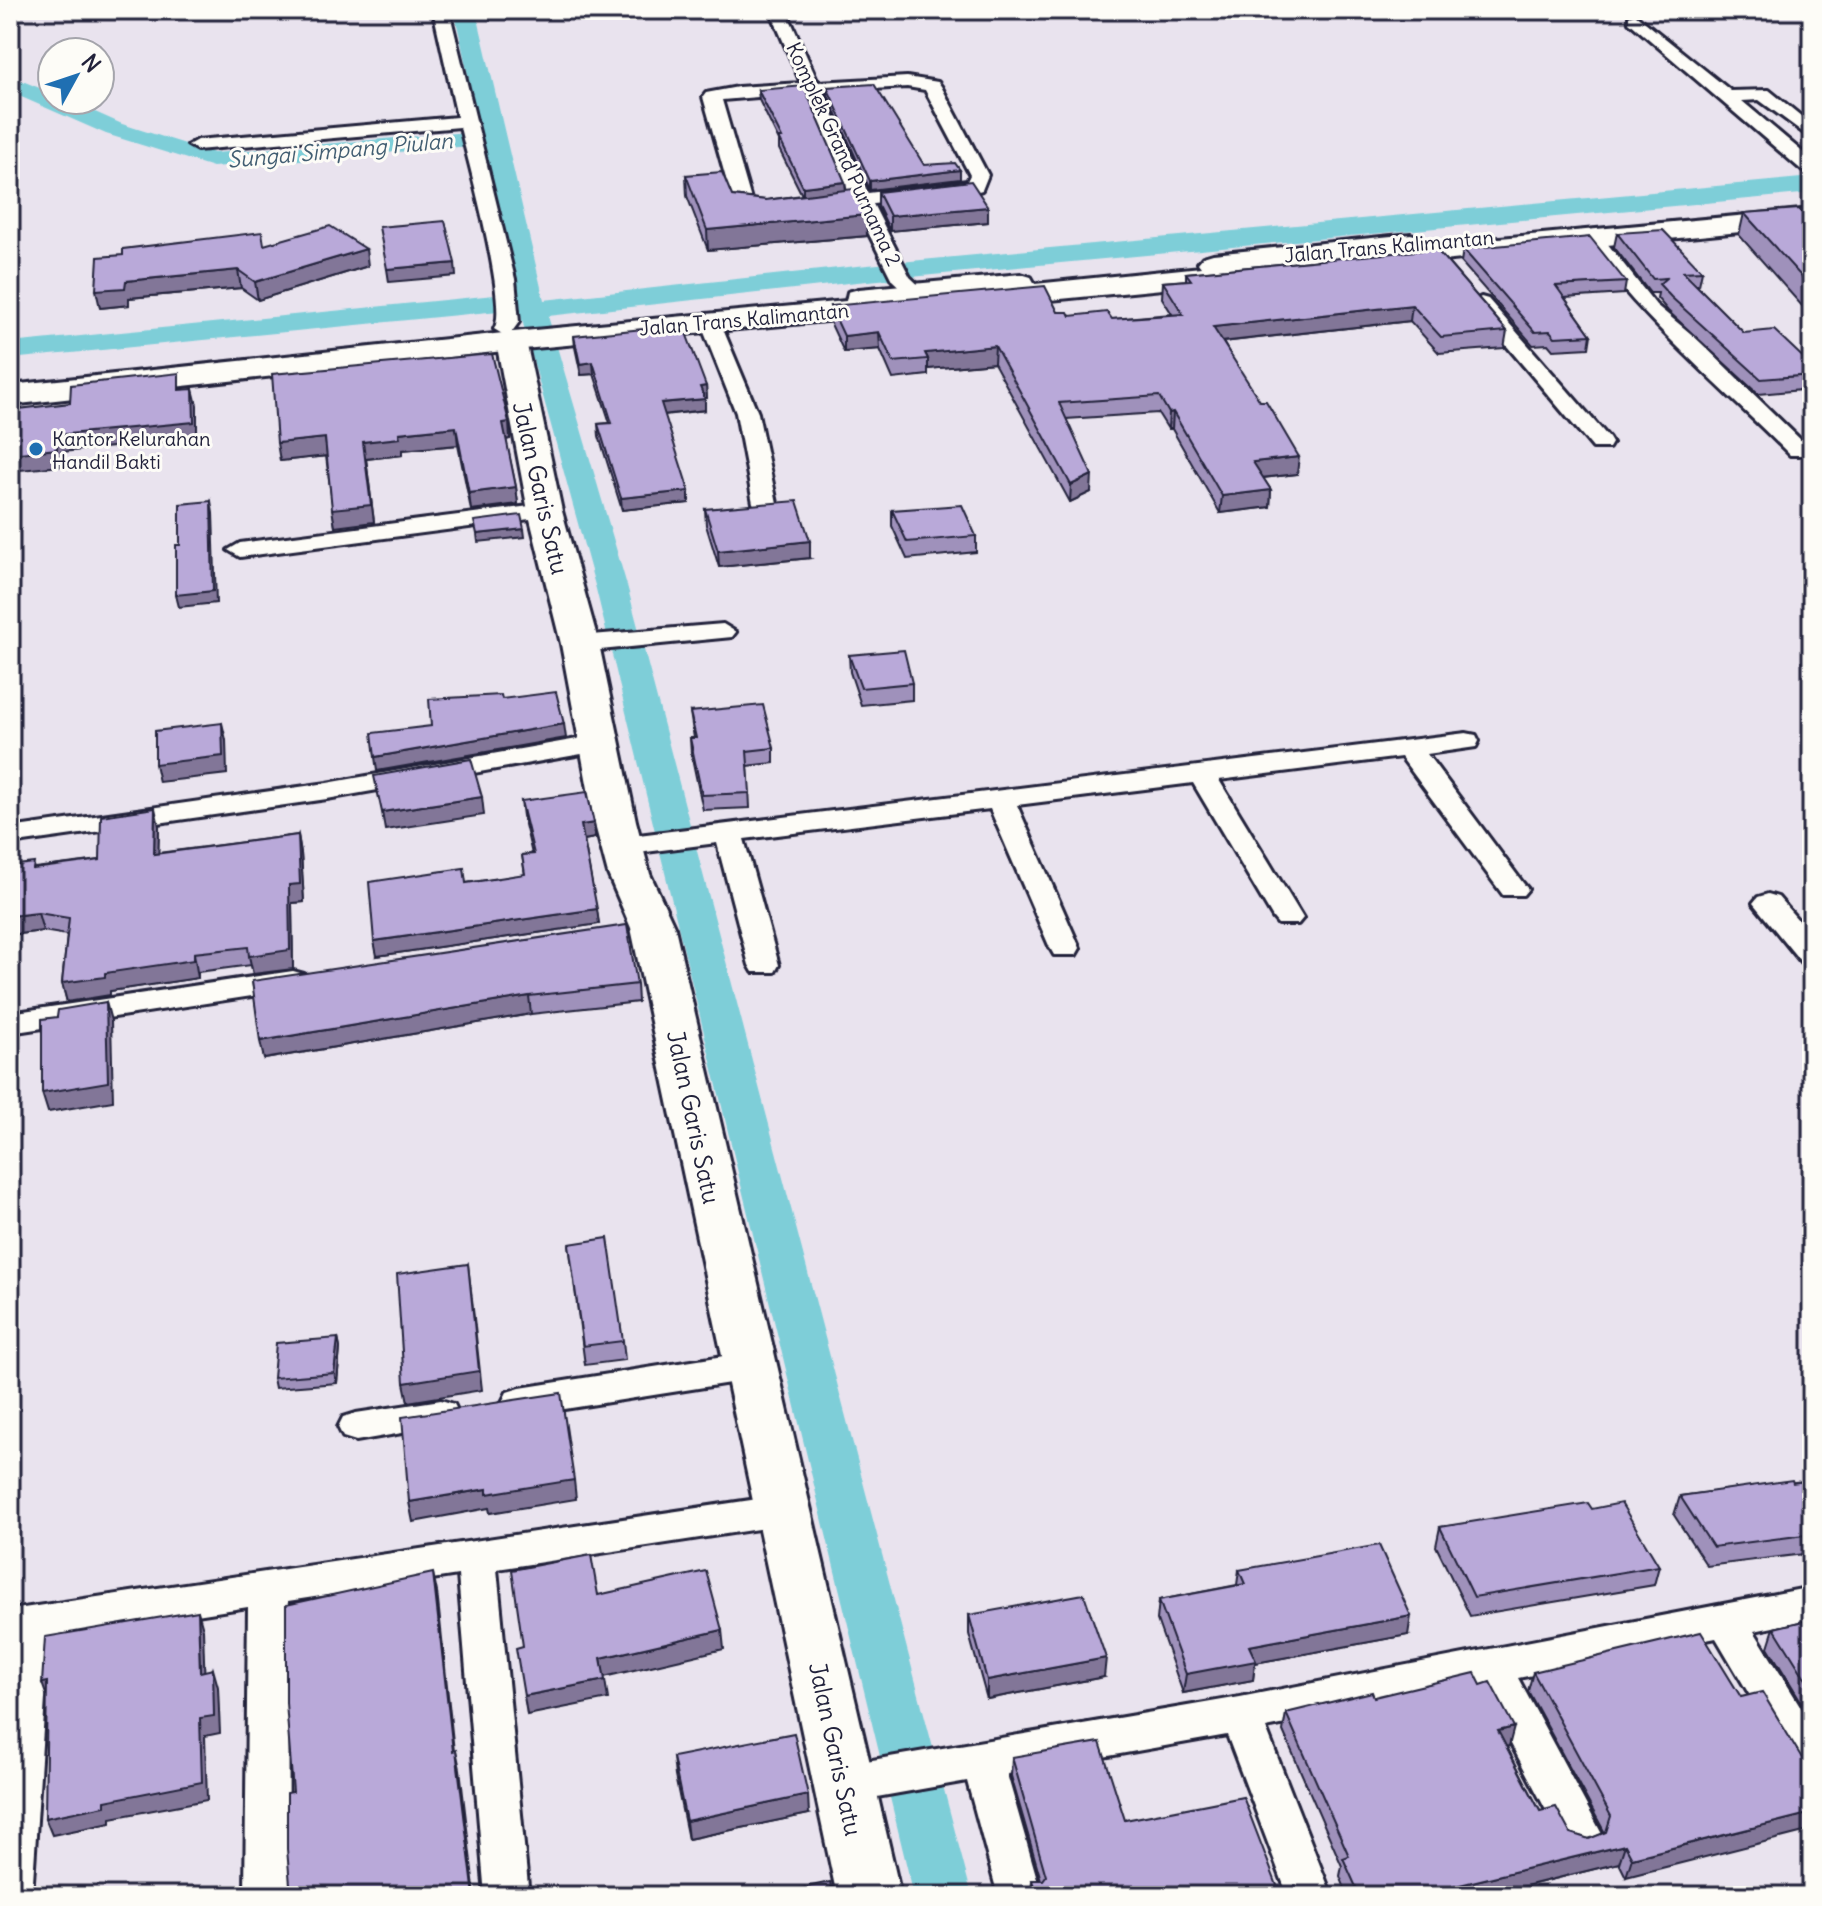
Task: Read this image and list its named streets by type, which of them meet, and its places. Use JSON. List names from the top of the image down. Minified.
{"streets":{"main road":["Jalan Trans Kalimantan","Jalan Garis Satu"],"street":["Komplek Grand Purnama 2"]},"crossings":[["Komplek Grand Purnama 2","Jalan Trans Kalimantan"],["Jalan Trans Kalimantan","Jalan Garis Satu"]],"water":["Sungai Simpang Piulan"],"places":["Kantor Kelurahan Handil Bakti"],"north":"top right"}
